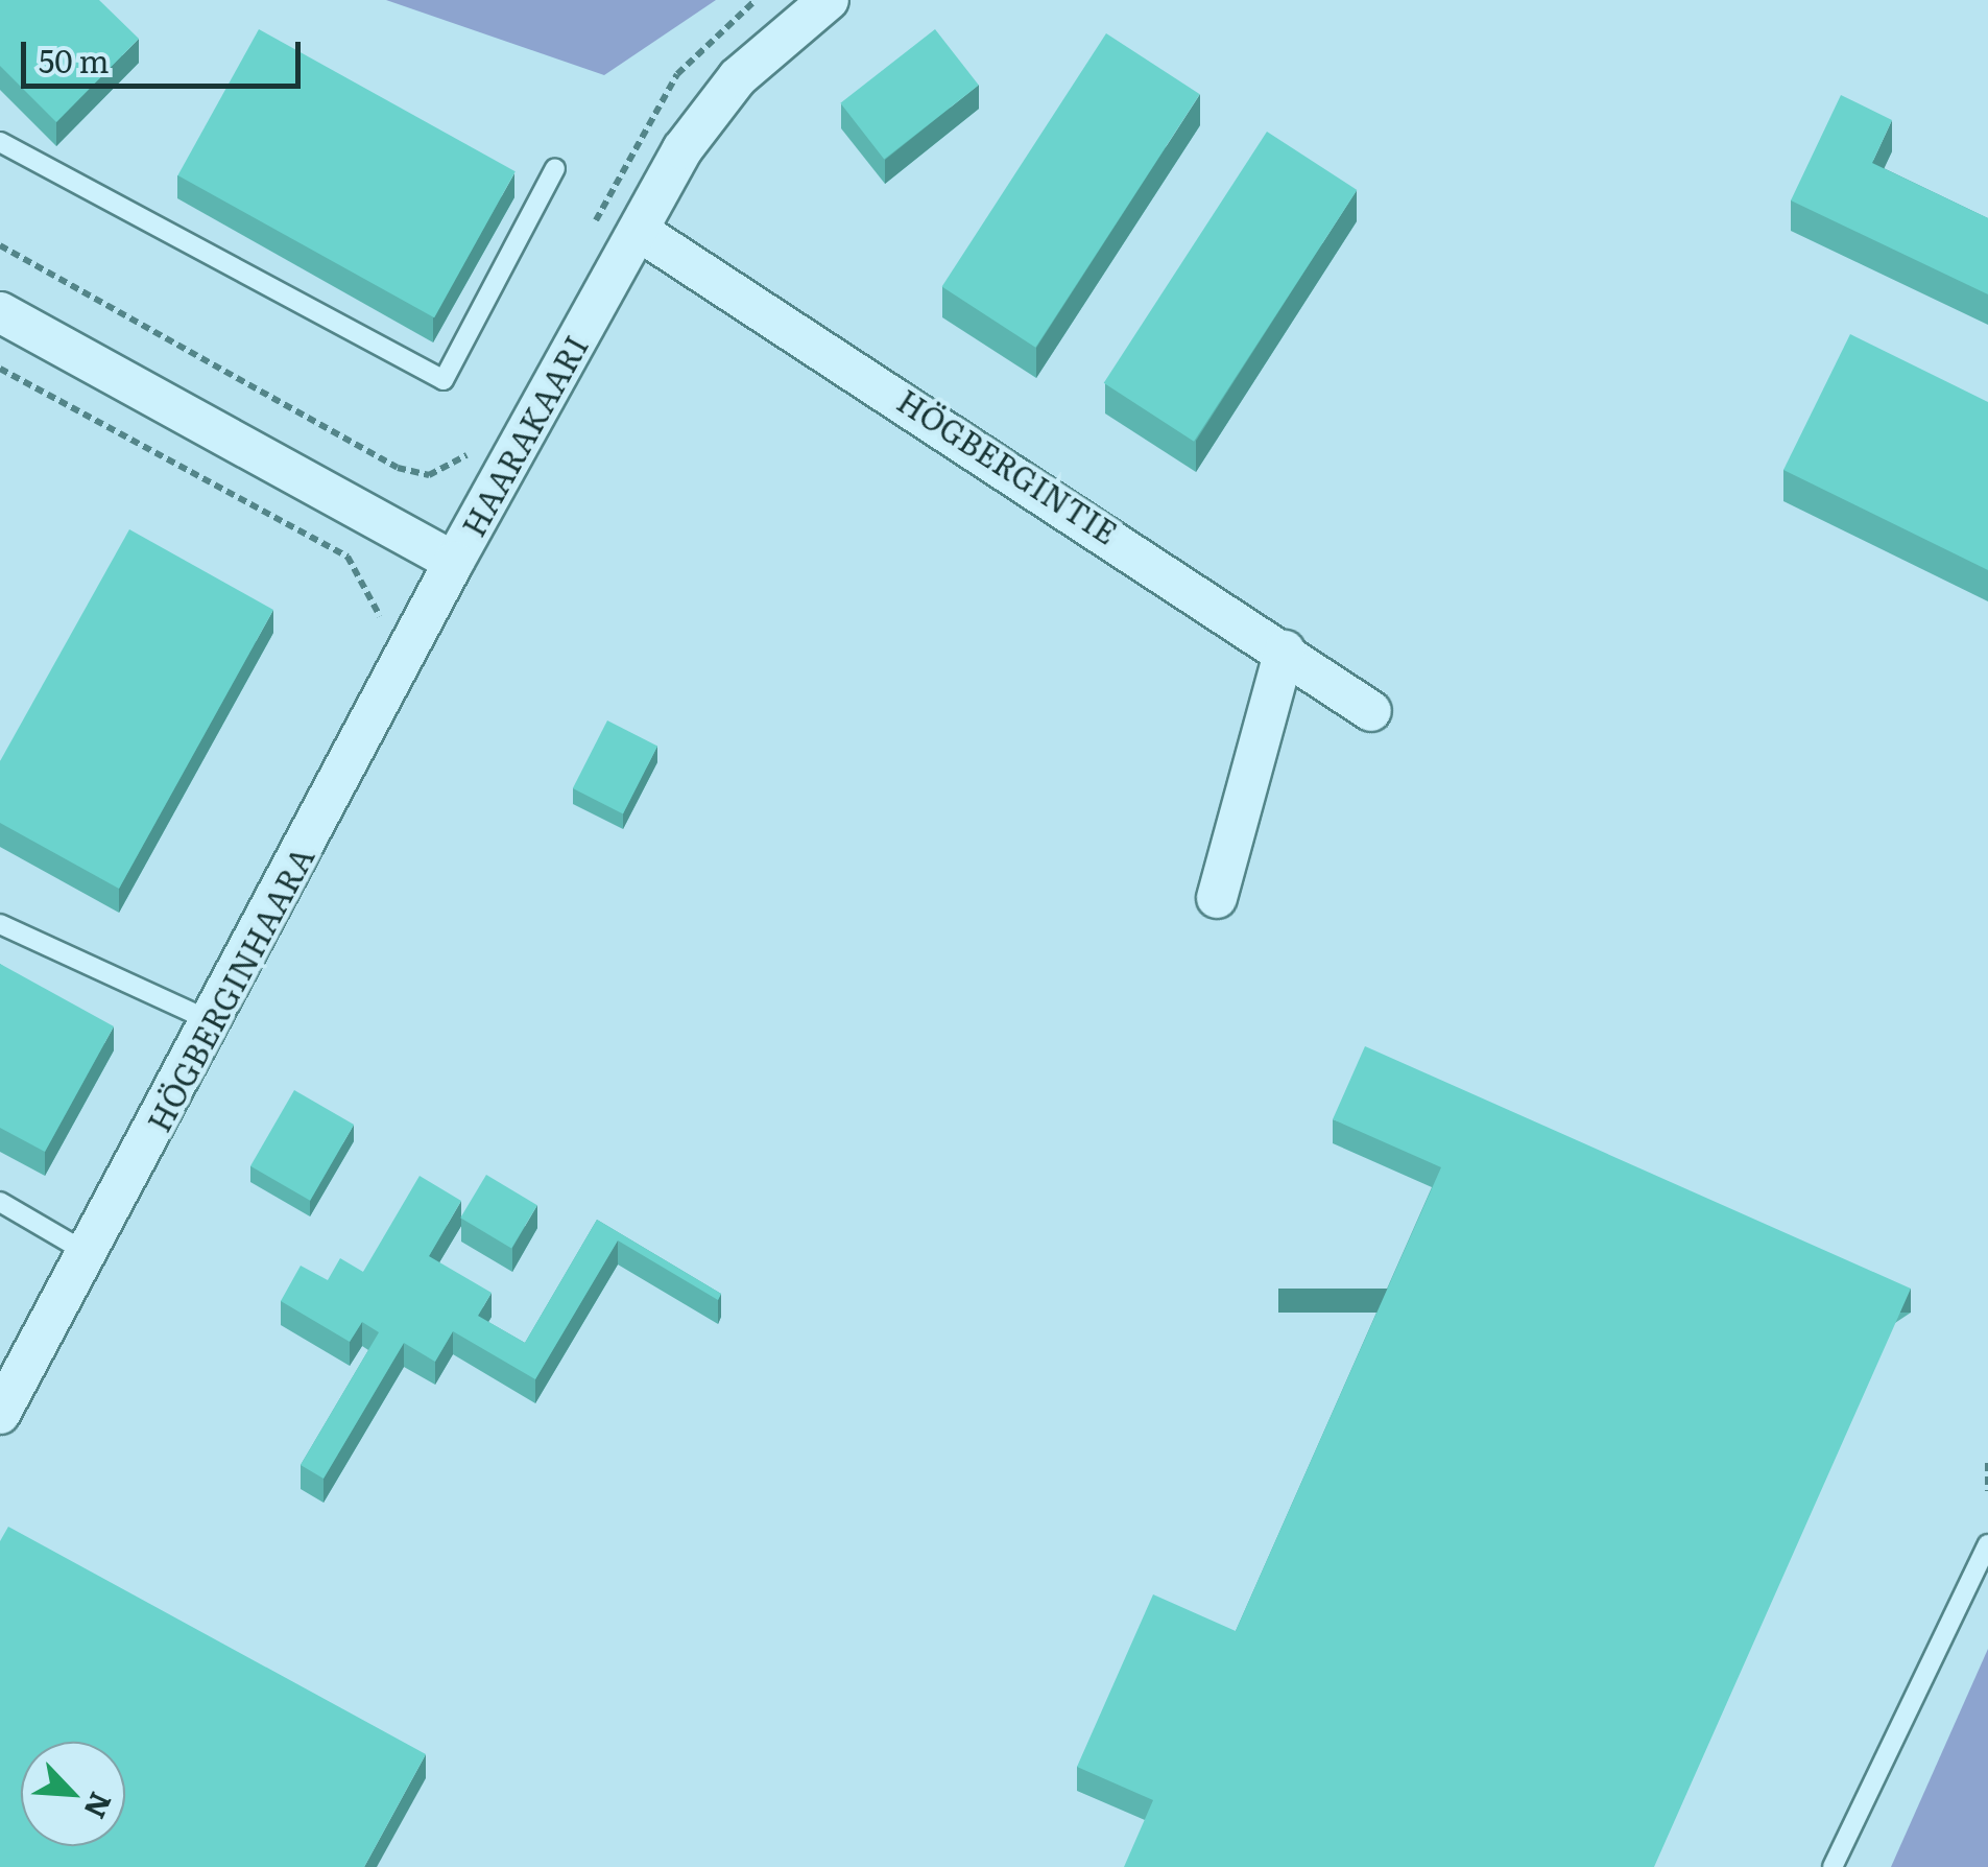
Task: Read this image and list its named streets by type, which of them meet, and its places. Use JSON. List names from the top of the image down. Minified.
{"streets":{"street":["HAARAKAARI","HÖGBERGINTIE","HÖGBERGINHAARA"]},"crossings":[["HAARAKAARI","HÖGBERGINTIE"],["HAARAKAARI","HÖGBERGINHAARA"]],"scale_bar":"50 m","north":"bottom right"}
